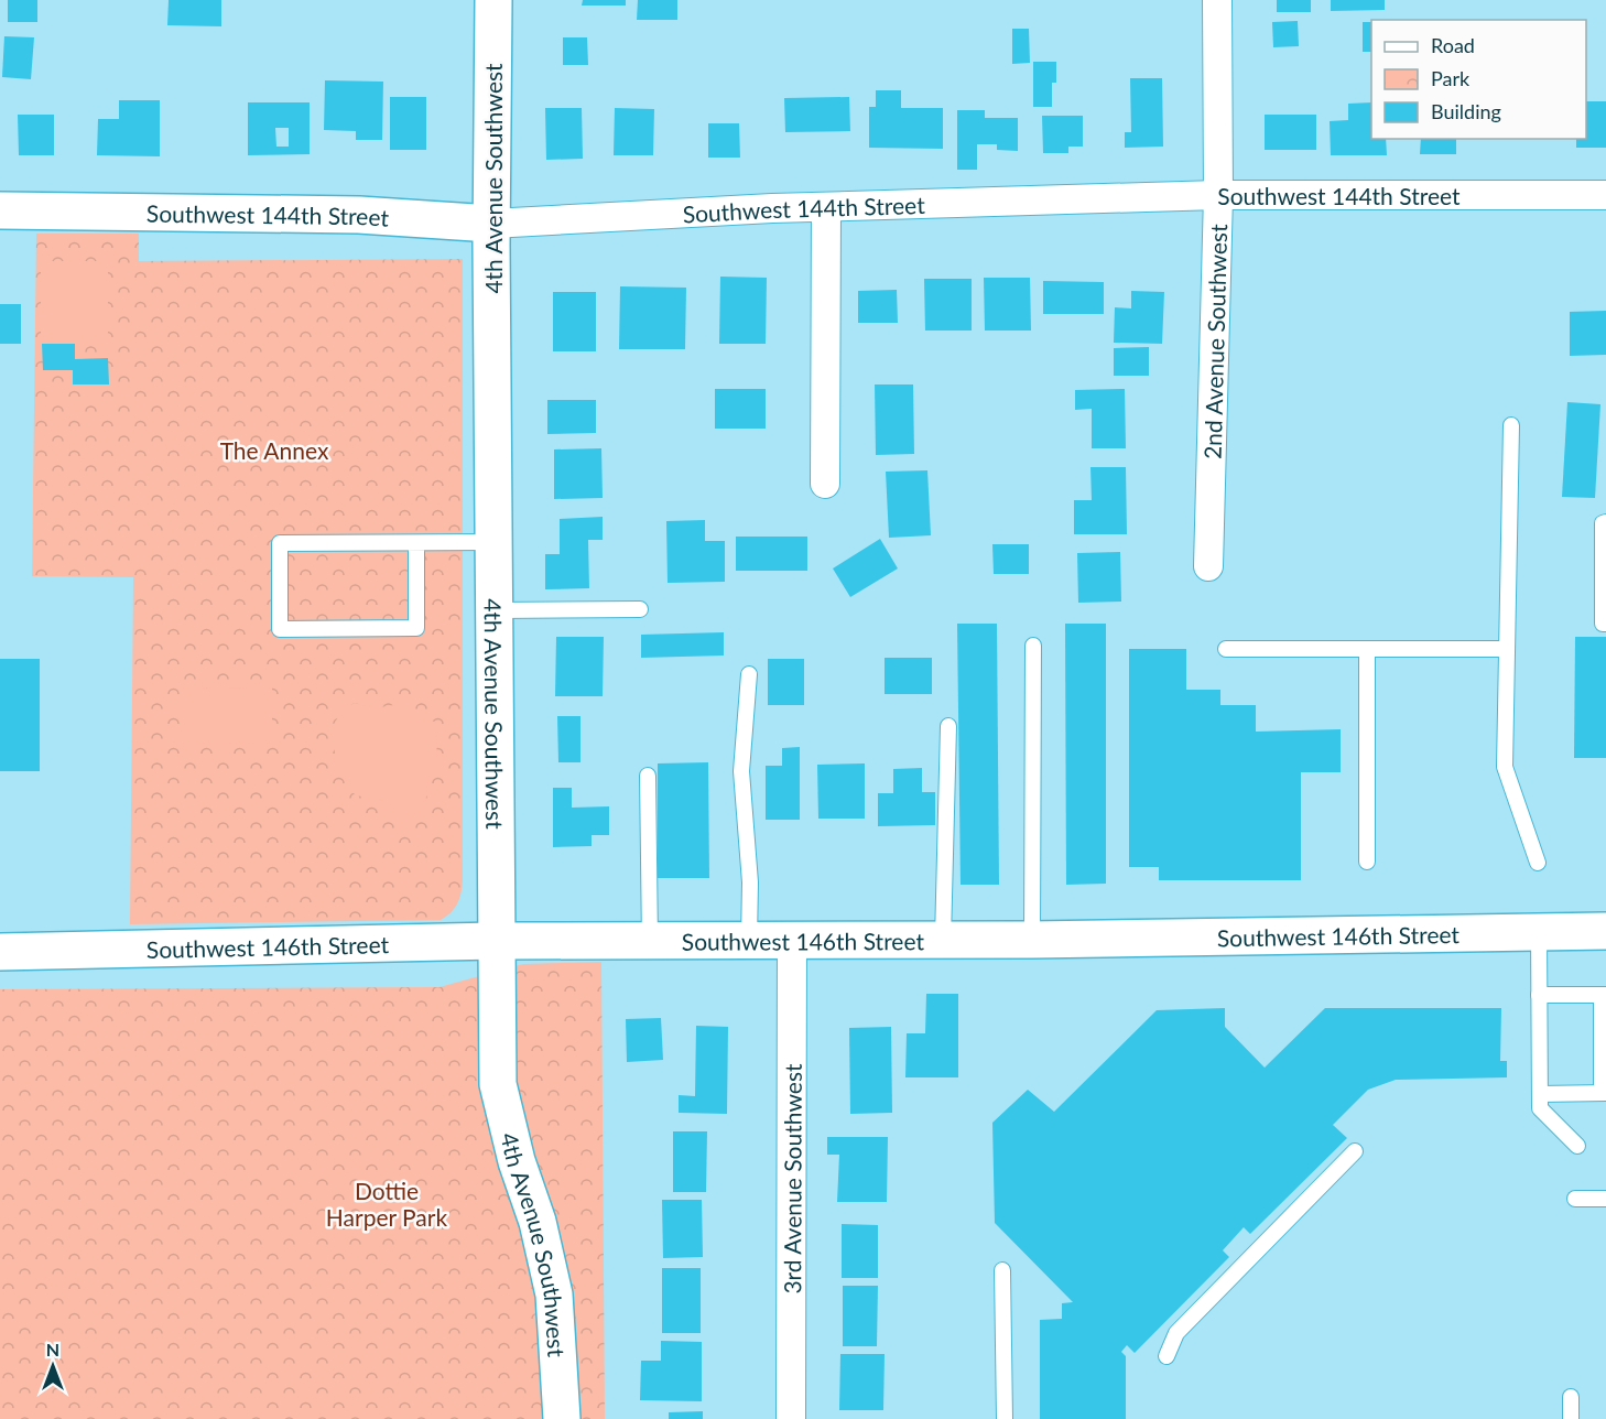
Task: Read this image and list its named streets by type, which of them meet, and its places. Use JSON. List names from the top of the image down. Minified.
{"streets":{"street":["4th Avenue Southwest","Southwest 144th Street","2nd Avenue Southwest","Southwest 146th Street","3rd Avenue Southwest"]},"crossings":[["4th Avenue Southwest","Southwest 144th Street"],["4th Avenue Southwest","Southwest 146th Street"],["Southwest 144th Street","2nd Avenue Southwest"],["Southwest 146th Street","3rd Avenue Southwest"]],"parks":["The Annex","Dottie Harper Park"],"legend":["Road","Park","Building"],"north":"top"}
